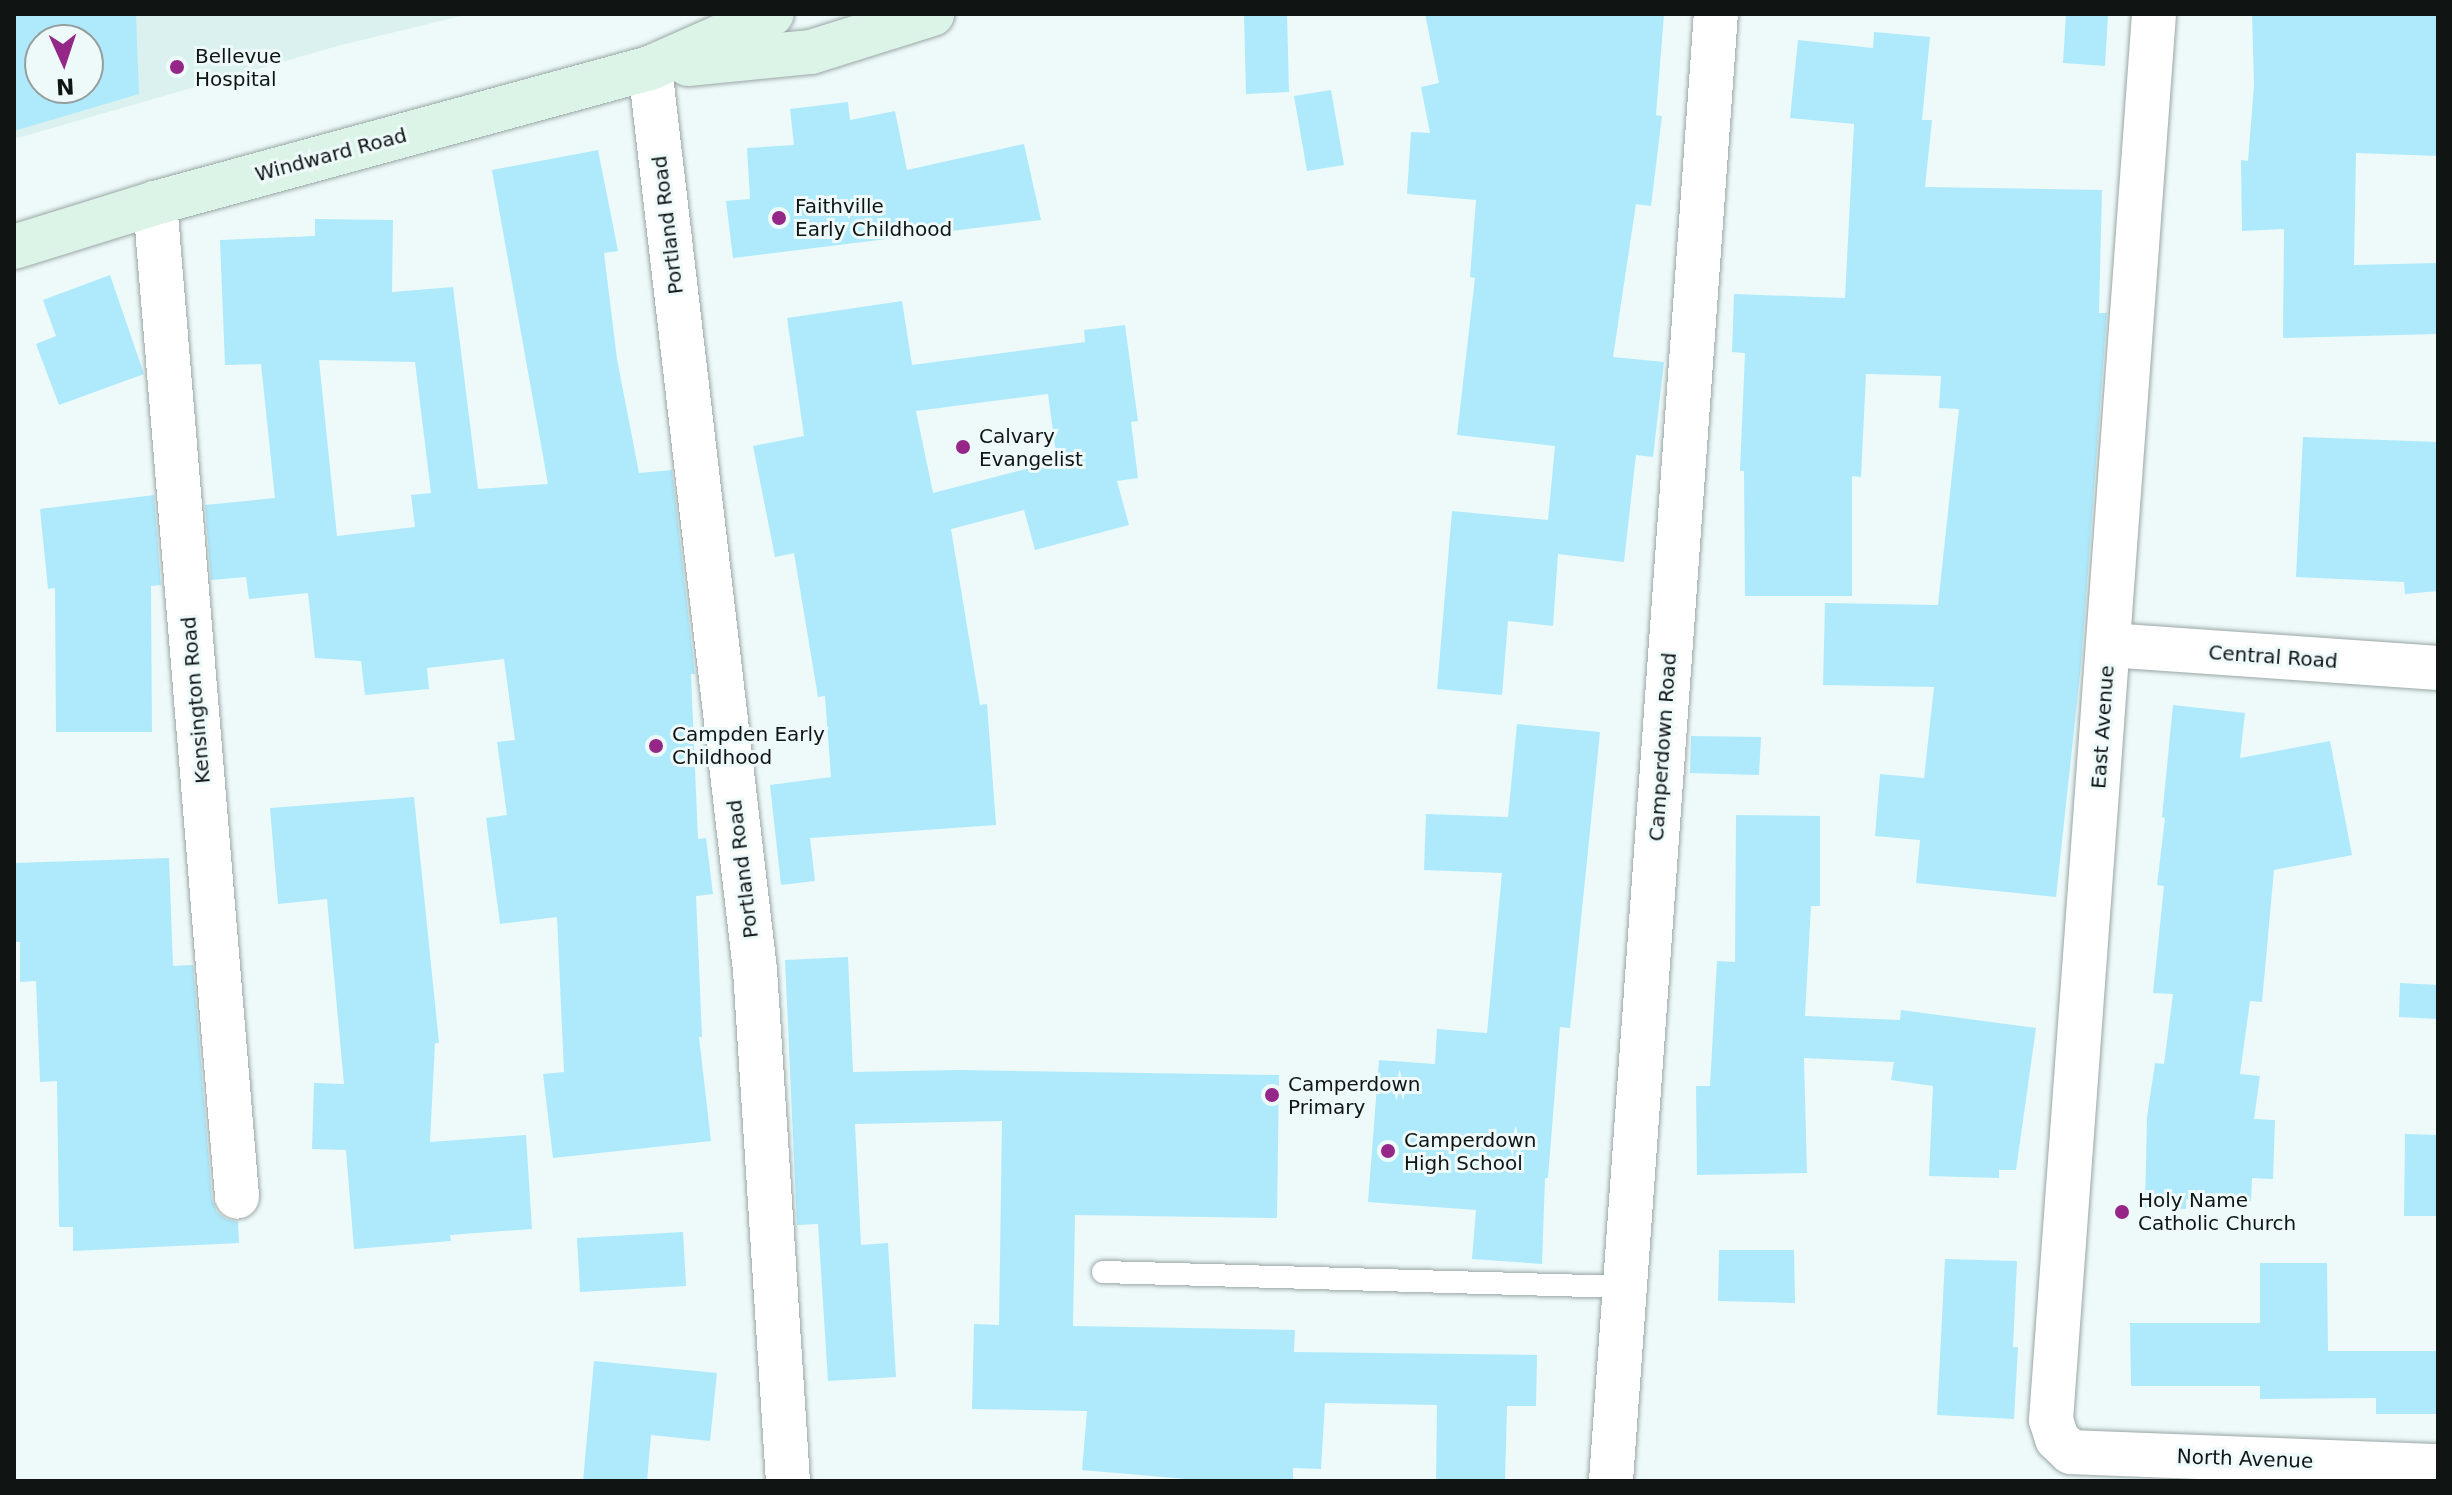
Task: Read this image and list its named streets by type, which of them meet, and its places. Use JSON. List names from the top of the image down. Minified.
{"streets":{"main road":["Windward Road"],"street":["Portland Road","Central Road","Kensington Road","East Avenue","Camperdown Road","North Avenue"]},"crossings":[["Windward Road","Portland Road"],["Windward Road","Kensington Road"],["Central Road","East Avenue"],["East Avenue","North Avenue"]],"places":["Bellevue Hospital","Faithville Early Childhood","Calvary Evangelist","Campden Early Childhood","Camperdown Primary","Camperdown High School","Holy Name Catholic Church"],"north":"bottom"}
